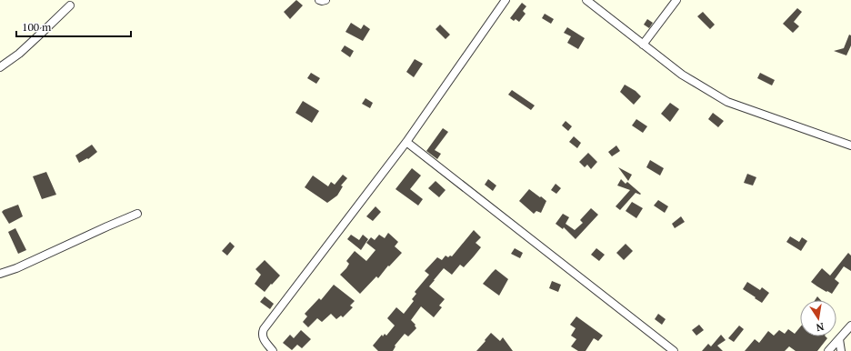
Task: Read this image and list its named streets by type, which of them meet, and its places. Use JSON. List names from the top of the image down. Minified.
{"scale_bar":"100 m","north":"bottom"}
